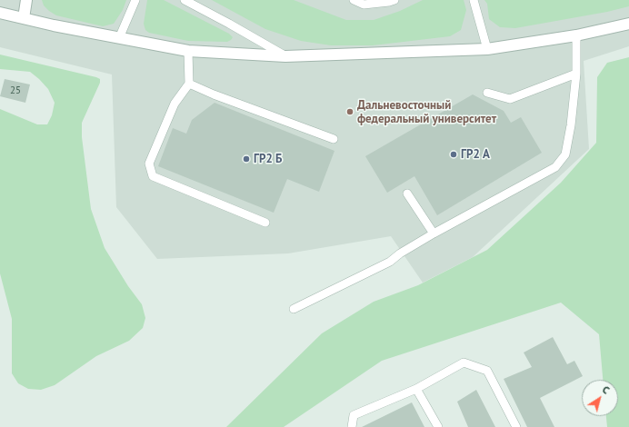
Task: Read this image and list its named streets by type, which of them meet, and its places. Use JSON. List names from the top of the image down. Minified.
{"places":["Дальневосточный федеральный университет","ГР2 А","ГР2 Б"],"house_numbers":["25"],"north":"top right"}
